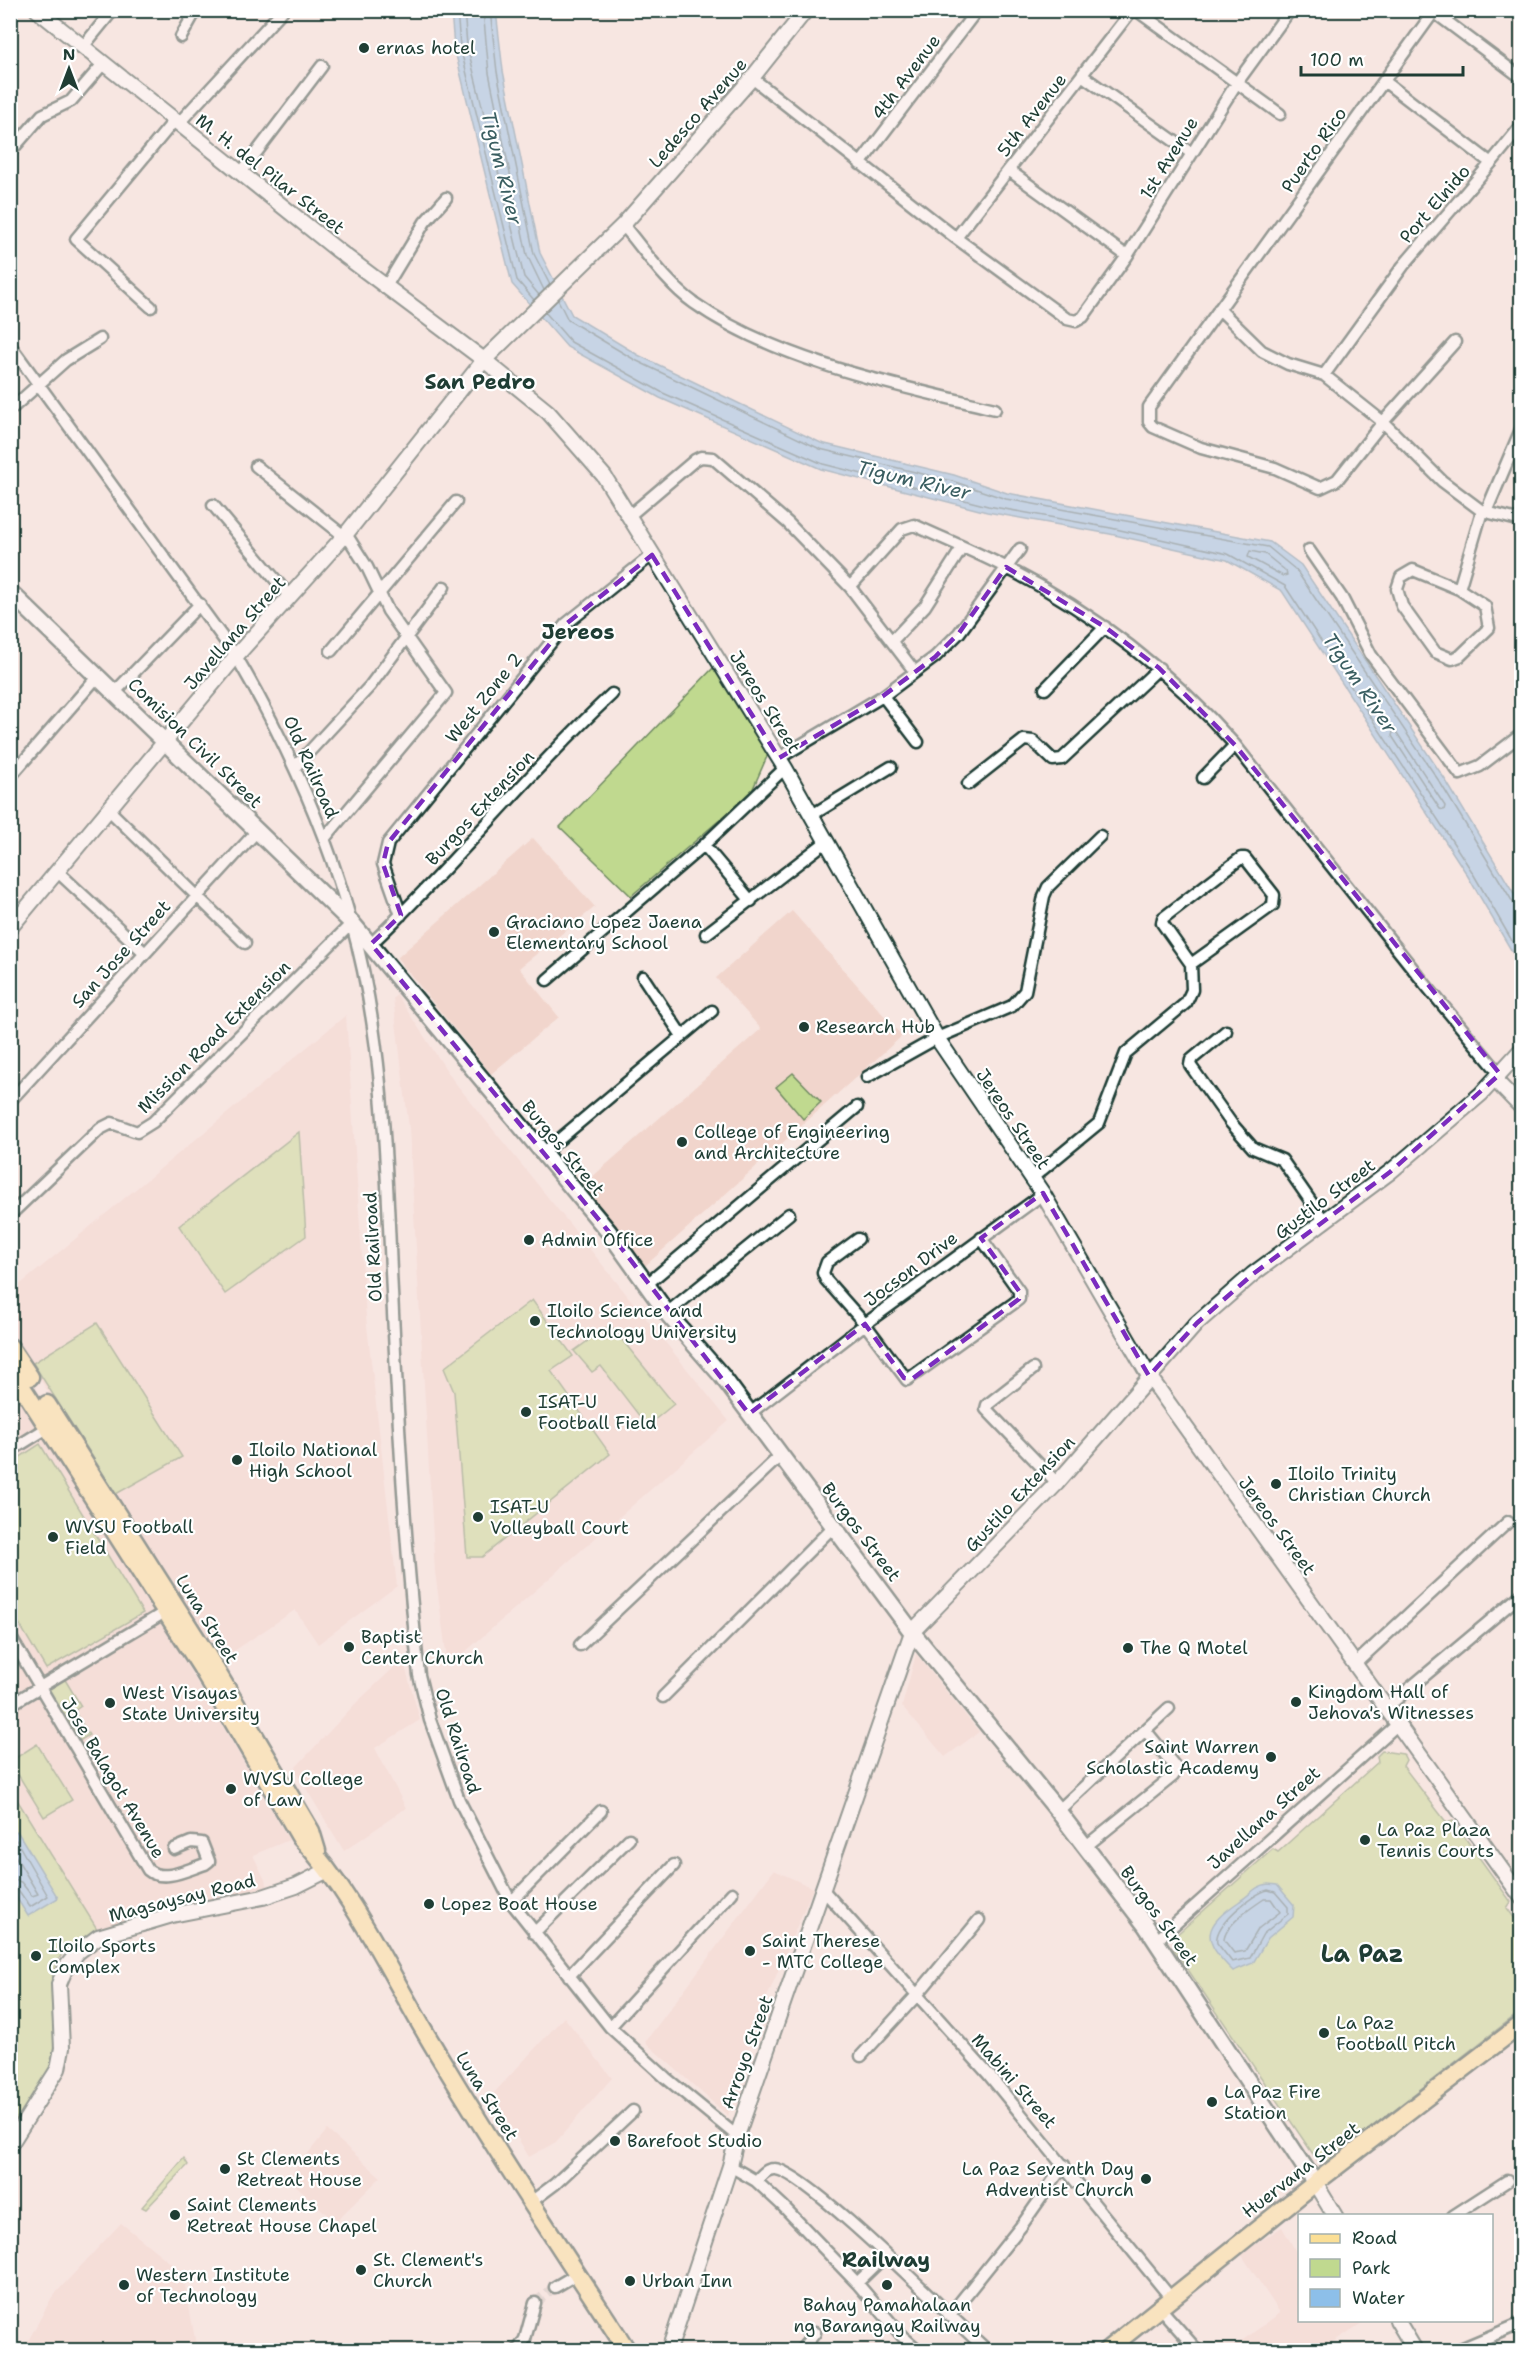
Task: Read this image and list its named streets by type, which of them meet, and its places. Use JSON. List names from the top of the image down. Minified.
{"streets":{"main road":["Comision Civil Street","Burgos Street","Luna Street","Huervana Street"],"street":["4th Avenue","Ledesco Avenue","5th Avenue","Puerto Rico","1st Avenue","M. H. del Pilar Street","Port Elnido","Javellana Street","West Zone 2","Jereos Street","Old Railroad","Burgos Extension","San Jose Street","Mission Road Extension","Gustilo Street","Jocson Drive","Gustilo Extension","Jose Balagot Avenue","Magsaysay Road","Arroyo Street","Mabini Street"]},"crossings":[["Ledesco Avenue","Javellana Street"],["5th Avenue","1st Avenue"],["Puerto Rico","Port Elnido"],["M. H. del Pilar Street","Javellana Street"],["M. H. del Pilar Street","Jereos Street"],["Javellana Street","Jereos Street"],["Javellana Street","Comision Civil Street"],["Javellana Street","Old Railroad"],["Javellana Street","Burgos Street"],["West Zone 2","Jereos Street"],["West Zone 2","Burgos Extension"],["Jereos Street","Gustilo Street"],["Jereos Street","Jocson Drive"],["Jereos Street","Gustilo Extension"],["Comision Civil Street","Old Railroad"],["Comision Civil Street","San Jose Street"],["Comision Civil Street","Mission Road Extension"],["Comision Civil Street","Burgos Street"],["Old Railroad","Mission Road Extension"],["Old Railroad","Burgos Street"],["Old Railroad","Arroyo Street"],["Burgos Extension","Burgos Street"],["Mission Road Extension","Burgos Street"],["Burgos Street","Gustilo Extension"],["Burgos Street","Arroyo Street"],["Burgos Street","Huervana Street"],["Gustilo Street","Gustilo Extension"],["Gustilo Extension","Arroyo Street"],["Luna Street","Magsaysay Road"],["Arroyo Street","Mabini Street"],["Mabini Street","Huervana Street"]],"districts":["San Pedro","Jereos","La Paz","Railway"],"water":["Tigum River"],"places":["ernas hotel","Graciano Lopez Jaena Elementary School","Research Hub","College of Engineering and Architecture","Admin Office","Iloilo Science and Technology University","ISAT-U Football Field","Iloilo National High School","Iloilo Trinity Christian Church","ISAT-U Volleyball Court","WVSU Football Field","Baptist Center Church","The Q Motel","Kingdom Hall of Jehova's Witnesses","West Visayas State University","Saint Warren Scholastic Academy","WVSU College of Law","La Paz Plaza Tennis Courts","Lopez Boat House","Saint Therese - MTC College","Iloilo Sports Complex","La Paz Football Pitch","La Paz Fire Station","Barefoot Studio","St Clements Retreat House","La Paz Seventh Day Adventist Church","Saint Clements Retreat House Chapel","St. Clement's Church","Urban Inn","Western Institute of Technology","Bahay Pamahalaan ng Barangay Railway"],"legend":["Road","Park","Water"],"scale_bar":"100 m","north":"top"}
